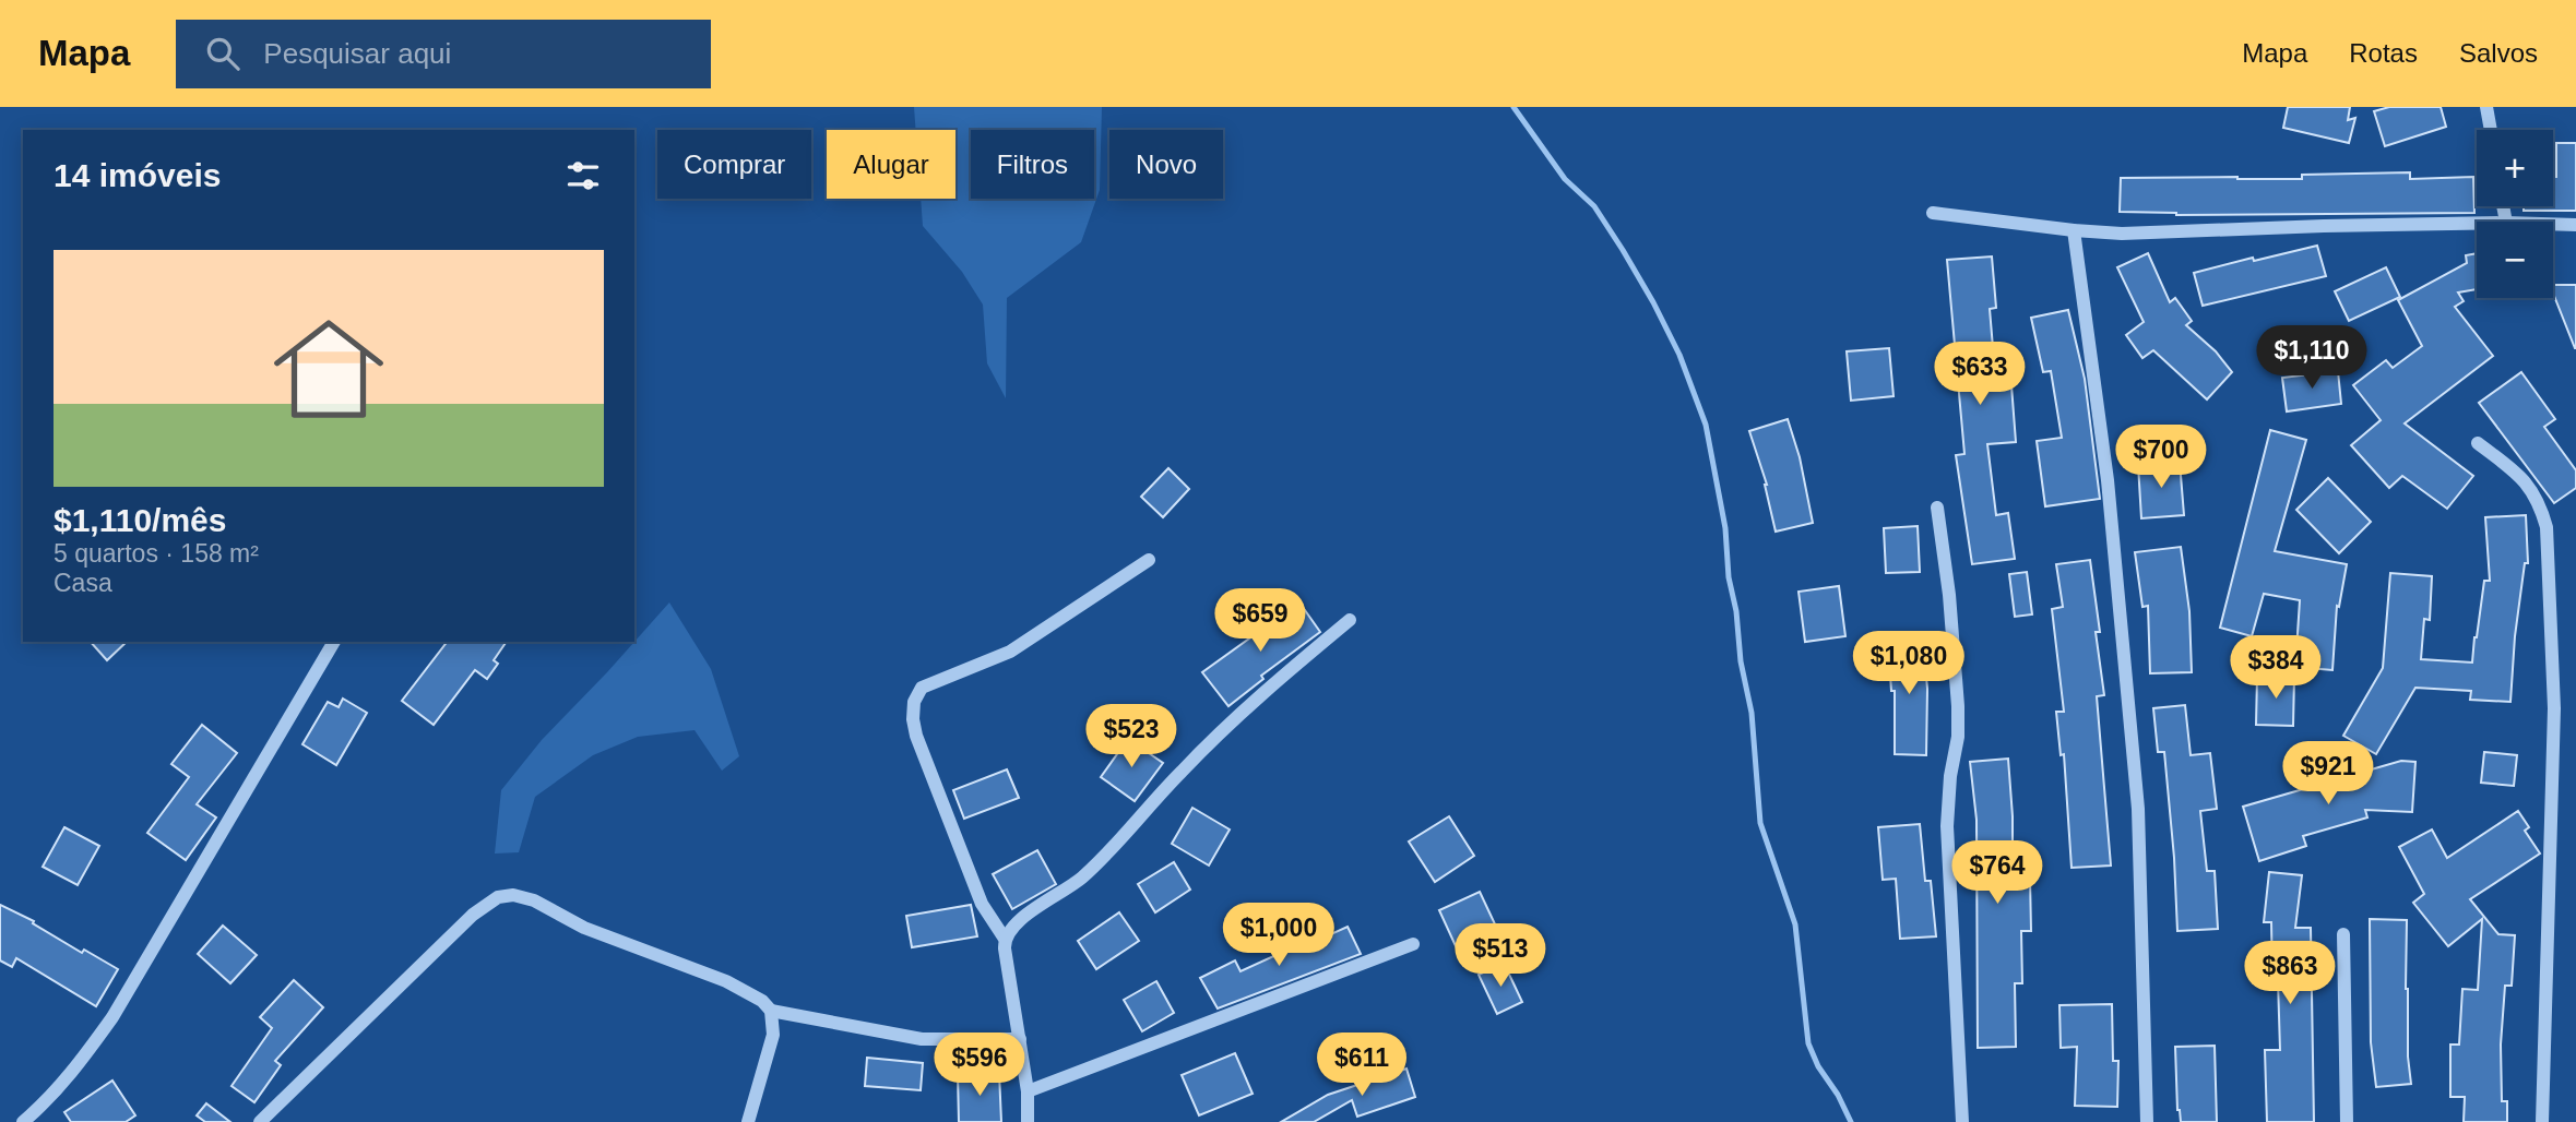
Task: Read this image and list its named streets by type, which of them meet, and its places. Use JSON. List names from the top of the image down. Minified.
{"page":{"header":"Mapa","search":"Pesquisar aqui","nav":["Mapa","Rotas","Salvos"],"map_buttons":["+","−"],"chip":["Comprar","Alugar","Filtros","Novo"],"heading":"14 imóveis","list":[{"name":"$1,110/mês","note":"5 quartos · 158 m² · Casa"}],"price":["$1,110","$633","$700","$659","$1,080","$384","$523","$921","$764","$1,000","$513","$863","$596","$611"]}}
